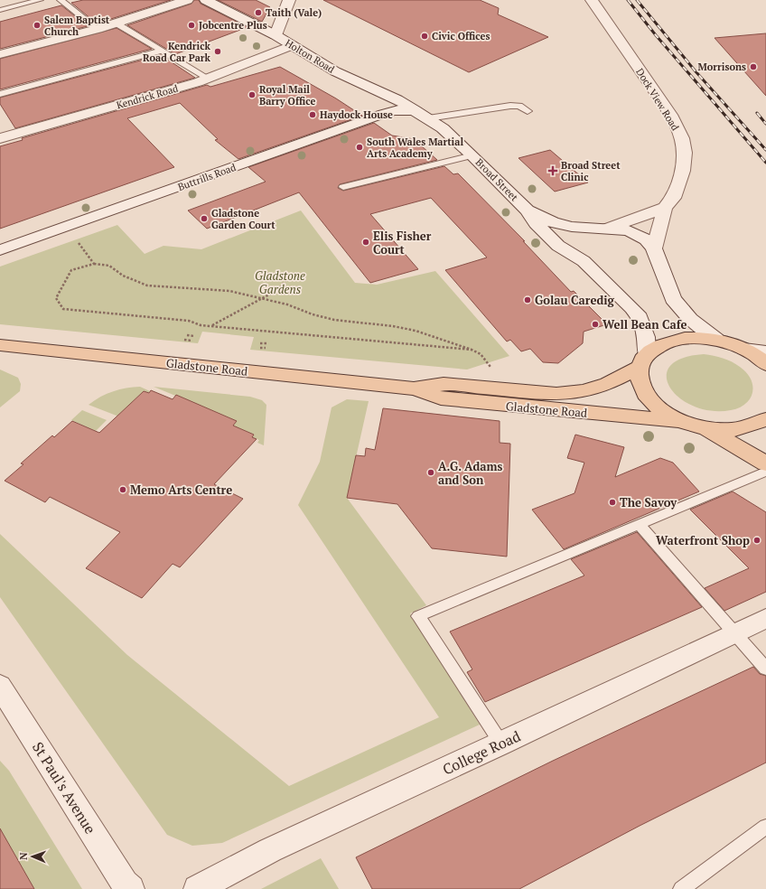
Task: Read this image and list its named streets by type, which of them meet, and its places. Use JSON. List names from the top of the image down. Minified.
{"streets":{"main road":["Gladstone Road"],"street":["Holton Road","Kendrick Road","Dock View Road","Buttrills Road","Broad Street","College Road","St Paul's Avenue"]},"crossings":[["Holton Road","Kendrick Road"],["Holton Road","Buttrills Road"],["Holton Road","Broad Street"],["Dock View Road","Broad Street"],["Buttrills Road","Broad Street"],["Broad Street","Gladstone Road"]],"parks":["Gladstone Gardens"],"places":{"other":["Taith (Vale)","Salem Baptist Church","Jobcentre Plus","Civic Offices","Kendrick Road Car Park","Morrisons","Royal Mail Barry Office","Haydock House","South Wales Martial Arts Academy","Gladstone Garden Court","Elis Fisher Court","Golau Caredig","Well Bean Cafe","A.G. Adams and Son","Memo Arts Centre","The Savoy","Waterfront Shop"],"health":["Broad Street Clinic"]},"north":"left"}
